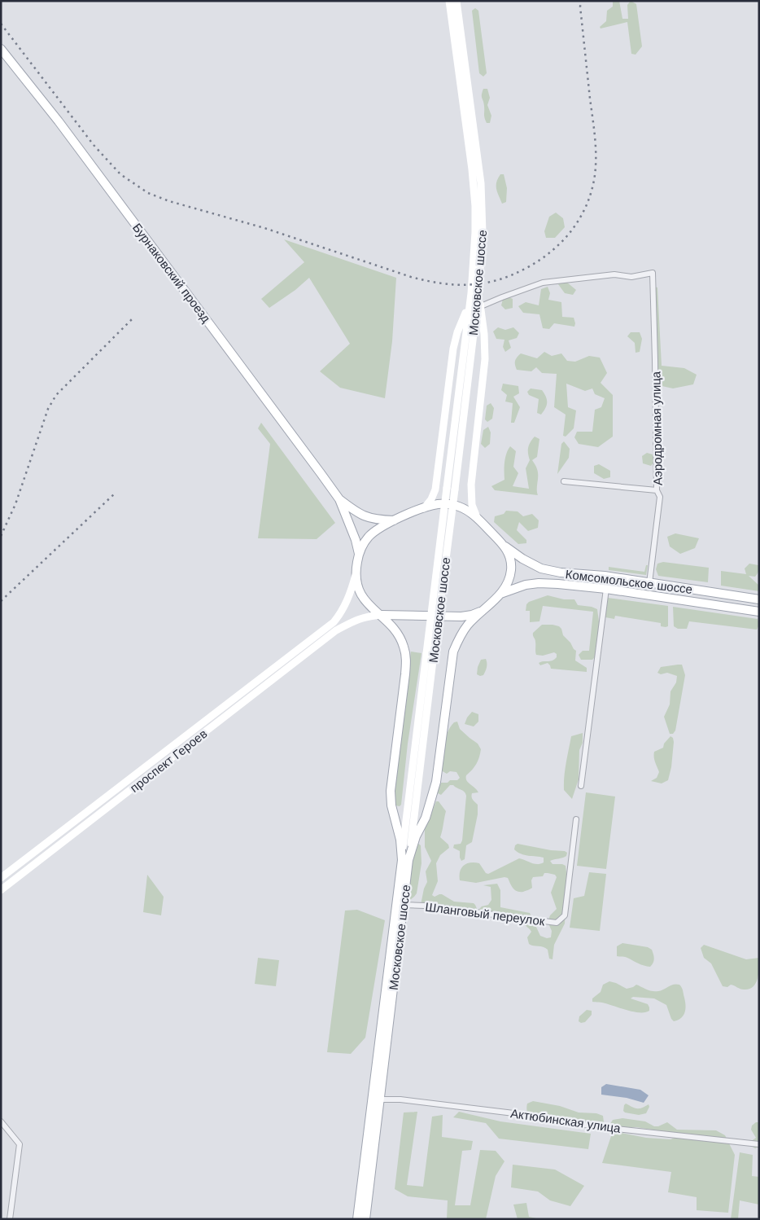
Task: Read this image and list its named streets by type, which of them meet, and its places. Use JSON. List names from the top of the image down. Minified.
{"streets":{"main road":["Бурнаковский проезд","Московское шоссе","Комсомольское шоссе","проспект Героев"],"street":["Аэродромная улица","Шланговый переулок","Актюбинская улица"]},"crossings":[["Московское шоссе","Шланговый переулок"],["Московское шоссе","Актюбинская улица"],["Аэродромная улица","Комсомольское шоссе"],["Комсомольское шоссе","проспект Героев"]]}
